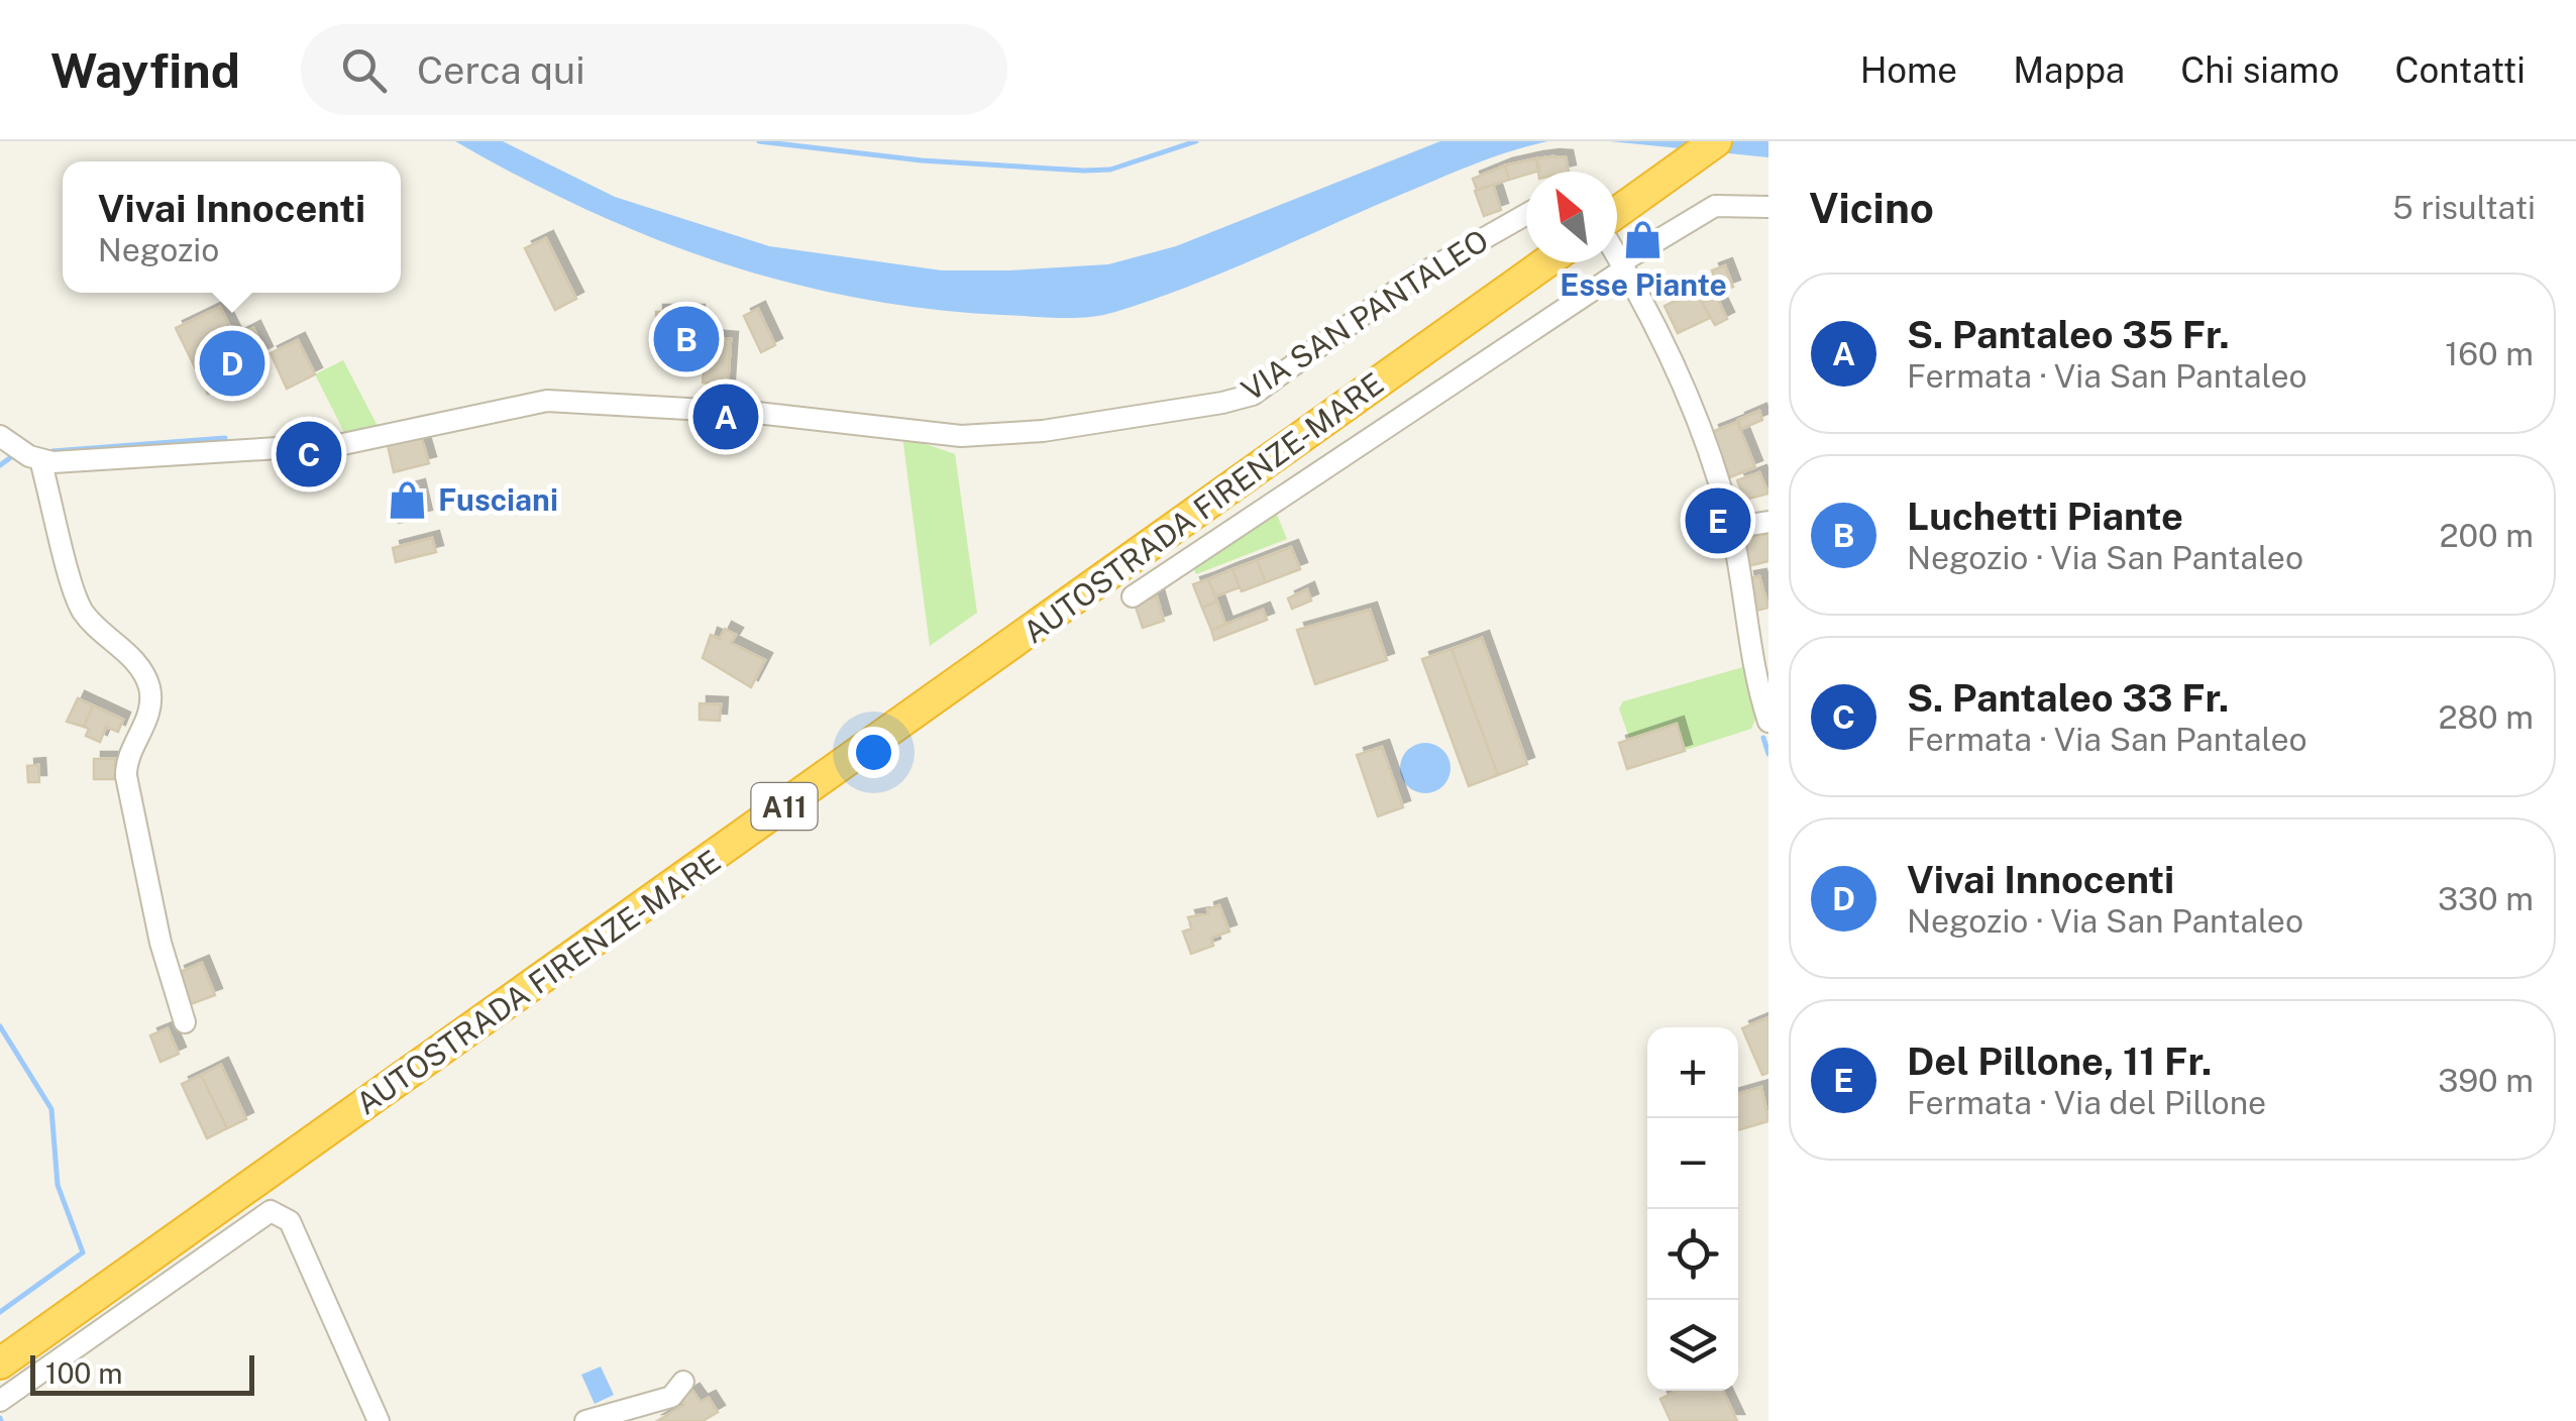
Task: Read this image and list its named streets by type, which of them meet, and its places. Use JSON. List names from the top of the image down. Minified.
{"streets":{"highway":["AUTOSTRADA FIRENZE-MARE","A11"],"street":["VIA SAN PANTALEO"]},"places":{"shop":["Esse Piante","Fusciani"]},"scale_bar":"100 m","north":"top left","page":{"header":"Wayfind","search":"Cerca qui","nav":["Home","Mappa","Chi siamo","Contatti"],"heading":["Vicino","5 risultati"],"popup":["Vivai Innocenti","Negozio"],"list":[{"mark":"A","name":"S. Pantaleo 35 Fr.","note":"Fermata · Via San Pantaleo","value":"160 m"},{"mark":"B","name":"Luchetti Piante","note":"Negozio · Via San Pantaleo","value":"200 m"},{"mark":"C","name":"S. Pantaleo 33 Fr.","note":"Fermata · Via San Pantaleo","value":"280 m"},{"mark":"D","name":"Vivai Innocenti","note":"Negozio · Via San Pantaleo","value":"330 m"},{"mark":"E","name":"Del Pillone, 11 Fr.","note":"Fermata · Via del Pillone","value":"390 m"}],"pins":["B","D","A","C","E"],"map_buttons":["+","−"],"scale":"100 m"}}
